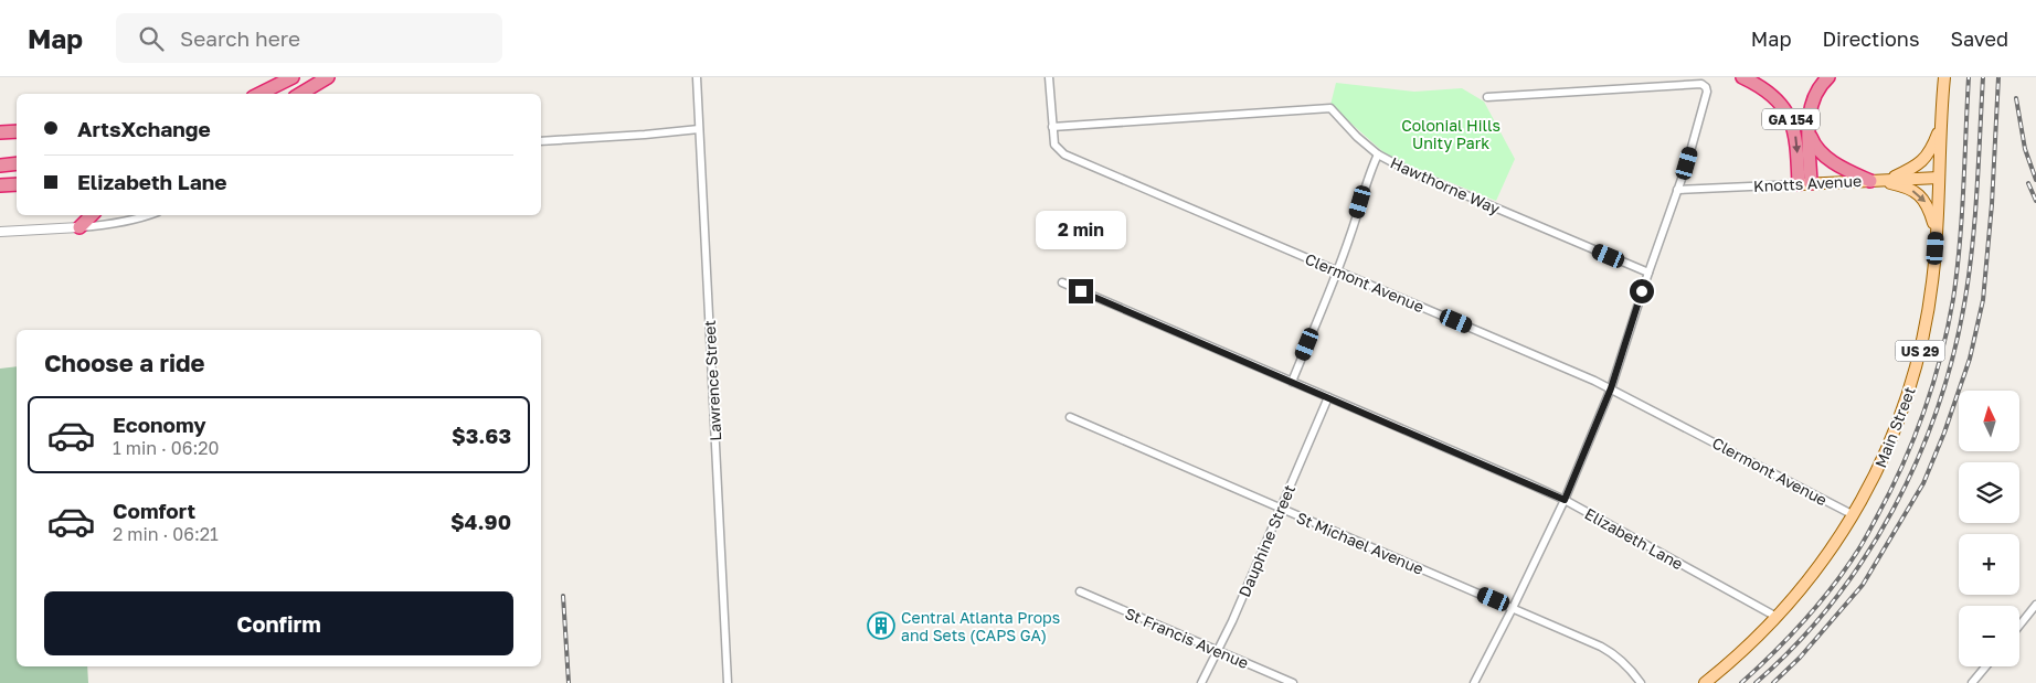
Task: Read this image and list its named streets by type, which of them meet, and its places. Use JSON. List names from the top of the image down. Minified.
{"streets":{"highway":["GA 154"],"main road":["Knotts Avenue","US 29","Main Street"],"street":["Hawthorne Way","Clermont Avenue","Lawrence Street","Elizabeth Lane","Dauphine Street","St Michael Avenue","St Francis Avenue"]},"crossings":[["GA 154","Knotts Avenue"],["Knotts Avenue","Main Street"],["Hawthorne Way","Clermont Avenue"],["Clermont Avenue","Main Street"],["Main Street","Elizabeth Lane"],["Elizabeth Lane","Dauphine Street"],["Dauphine Street","St Michael Avenue"],["Dauphine Street","St Francis Avenue"]],"parks":["Colonial Hills Unity Park"],"places":{"building":["Central Atlanta Props and Sets (CAPS GA)"]},"north":"top","page":{"header":"Map","search":"Search here","nav":["Map","Directions","Saved"],"banner":["ArtsXchange","Elizabeth Lane"],"bubble":"2 min","heading":"Choose a ride","map_buttons":["+","−"],"list":[{"name":"Economy","note":"1 min · 06:20","value":"$3.63"},{"name":"Comfort","note":"2 min · 06:21","value":"$4.90"}],"buttons":"Confirm"}}
